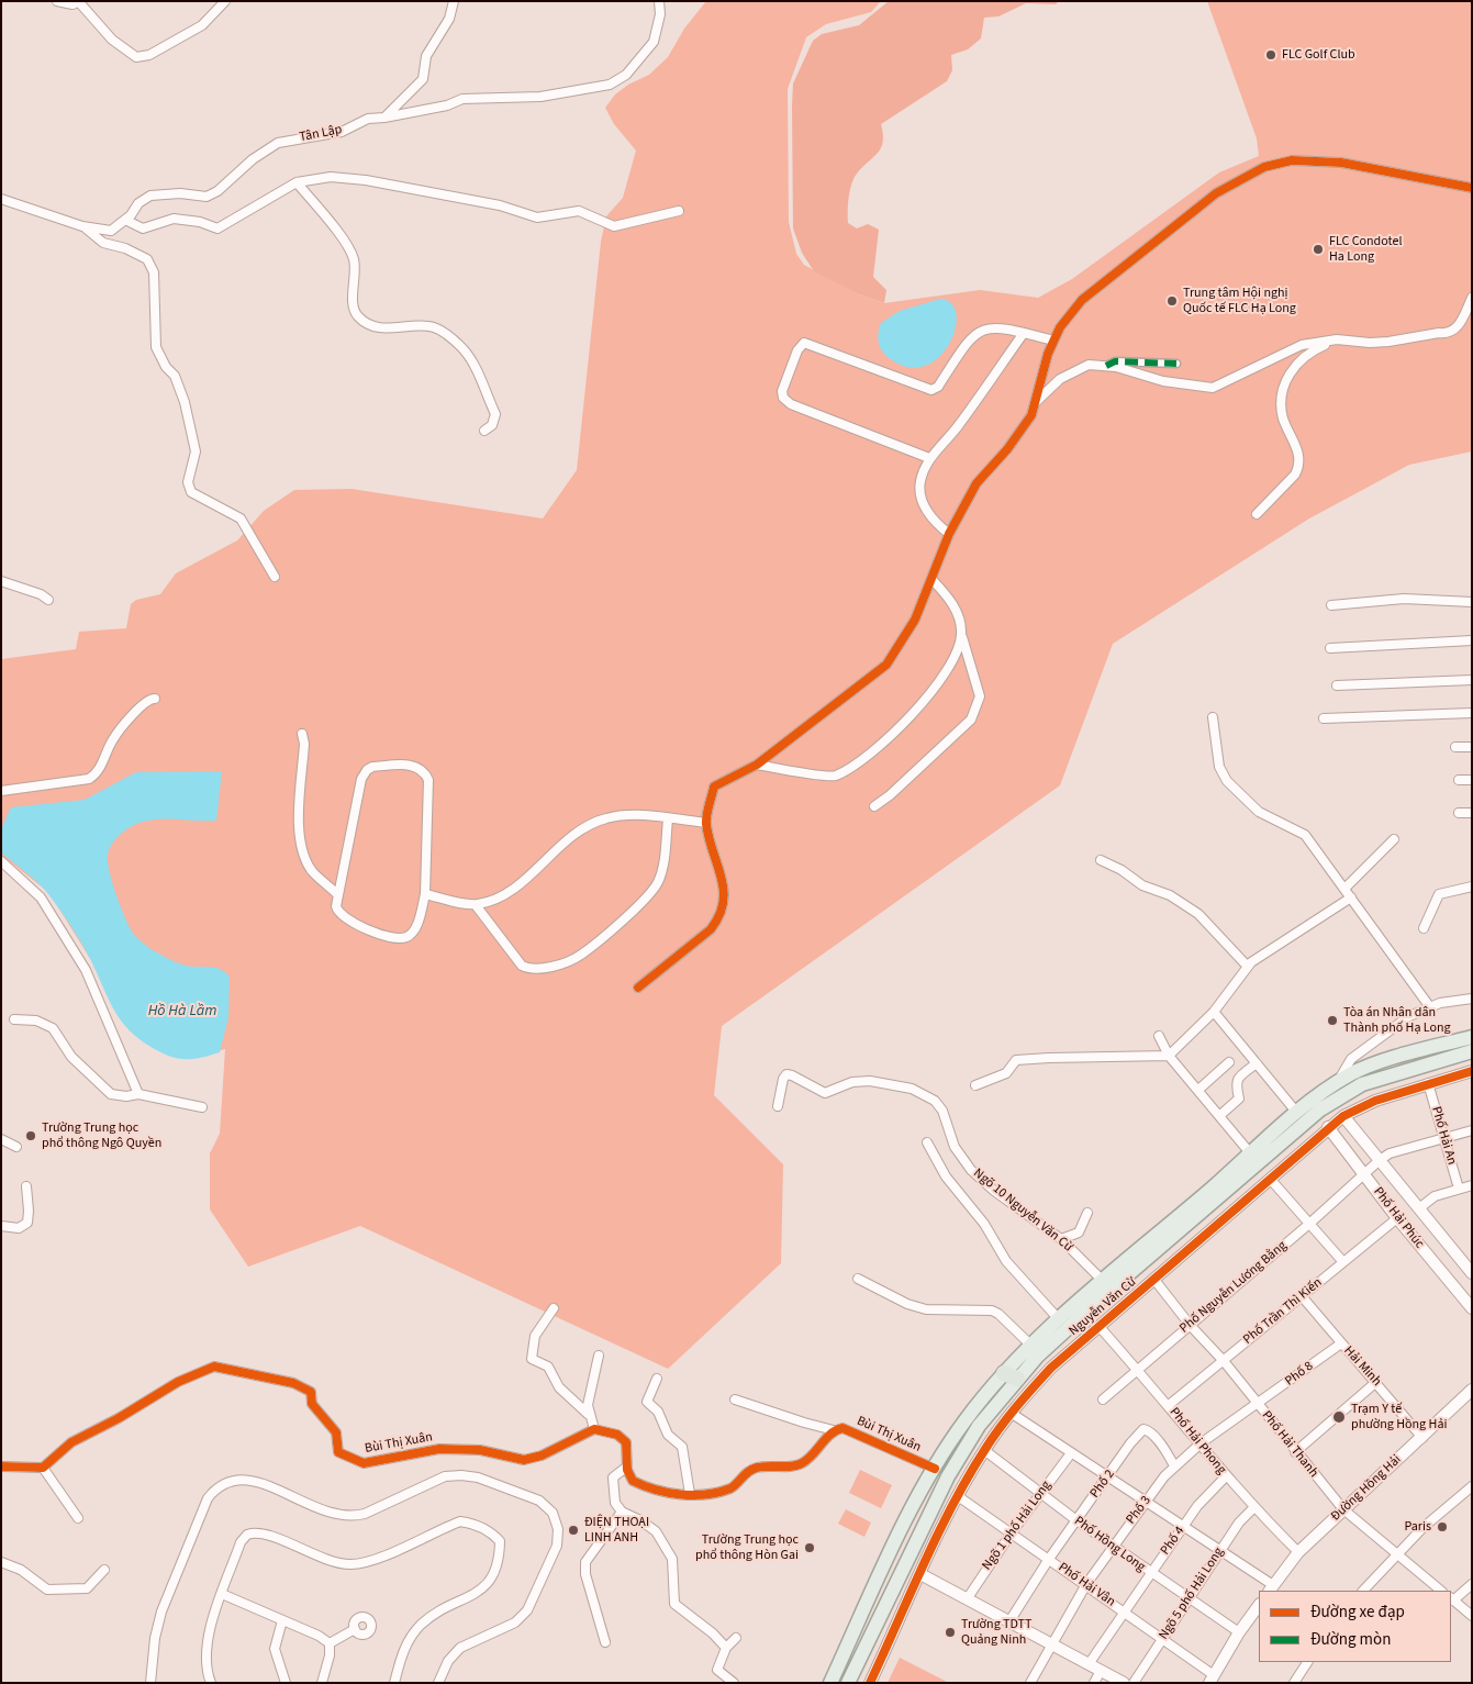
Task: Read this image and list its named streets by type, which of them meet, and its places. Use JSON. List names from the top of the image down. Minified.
{"streets":{"main road":["Nguyễn Văn Cừ"],"street":["Tân Lập","Phố Hải An","Ngõ 10 Nguyễn Văn Cừ","Phố Hải Phúc","Phố Nguyễn Lương Bằng","Phố Trần Thì Kiến","Hải Minh","Phố 8","Bùi Thị Xuân","Phố Hải Phong","Phố Hải Thanh","Phố 2","Đường Hồng Hải","Phố 3","Ngõ 1 phố Hải Long","Phố 4","Phố Hồng Long","Phố Hải Vân","Ngõ 5 phố Hải Long"]},"crossings":[["Phố Hải An","Nguyễn Văn Cừ"],["Ngõ 10 Nguyễn Văn Cừ","Nguyễn Văn Cừ"],["Phố Hải Phúc","Phố Nguyễn Lương Bằng"],["Phố Hải Phúc","Nguyễn Văn Cừ"],["Phố Hải Phúc","Phố Trần Thì Kiến"],["Phố Nguyễn Lương Bằng","Phố Hải Phong"],["Phố Nguyễn Lương Bằng","Phố Hải Thanh"],["Nguyễn Văn Cừ","Bùi Thị Xuân"],["Nguyễn Văn Cừ","Phố Hải Phong"],["Nguyễn Văn Cừ","Phố Hải Thanh"],["Nguyễn Văn Cừ","Phố Hồng Long"],["Nguyễn Văn Cừ","Phố Hải Vân"],["Phố Trần Thì Kiến","Hải Minh"],["Phố Trần Thì Kiến","Phố Hải Phong"],["Phố Trần Thì Kiến","Phố Hải Thanh"],["Hải Minh","Phố 8"],["Hải Minh","Đường Hồng Hải"],["Phố 8","Phố Hải Thanh"],["Phố 8","Phố 3"],["Phố Hải Phong","Đường Hồng Hải"],["Phố Hải Phong","Phố 3"],["Phố Hải Phong","Phố 4"],["Phố Hải Phong","Ngõ 5 phố Hải Long"],["Phố Hải Thanh","Đường Hồng Hải"],["Phố Hải Thanh","Phố 3"],["Phố 2","Phố 3"],["Phố 2","Phố Hồng Long"],["Phố 2","Phố Hải Vân"],["Phố 3","Phố Hồng Long"],["Phố 3","Phố Hải Vân"],["Ngõ 1 phố Hải Long","Phố Hồng Long"],["Ngõ 1 phố Hải Long","Phố Hải Vân"],["Phố 4","Phố Hồng Long"],["Phố 4","Phố Hải Vân"],["Phố Hồng Long","Ngõ 5 phố Hải Long"],["Phố Hải Vân","Ngõ 5 phố Hải Long"]],"water":["Hồ Hà Lầm"],"places":["FLC Golf Club","FLC Condotel Ha Long","Trung tâm Hội nghị Quốc tế FLC Hạ Long","Tòa án Nhân dân Thành phố Hạ Long","Trường Trung học phổ thông Ngô Quyền","Trạm Y tế phường Hồng Hải","Paris","ĐIỆN THOẠI LINH ANH","Trường Trung học phổ thông Hòn Gai","Trường TDTT Quảng Ninh"],"legend":["Đường xe đạp","Đường mòn"]}
